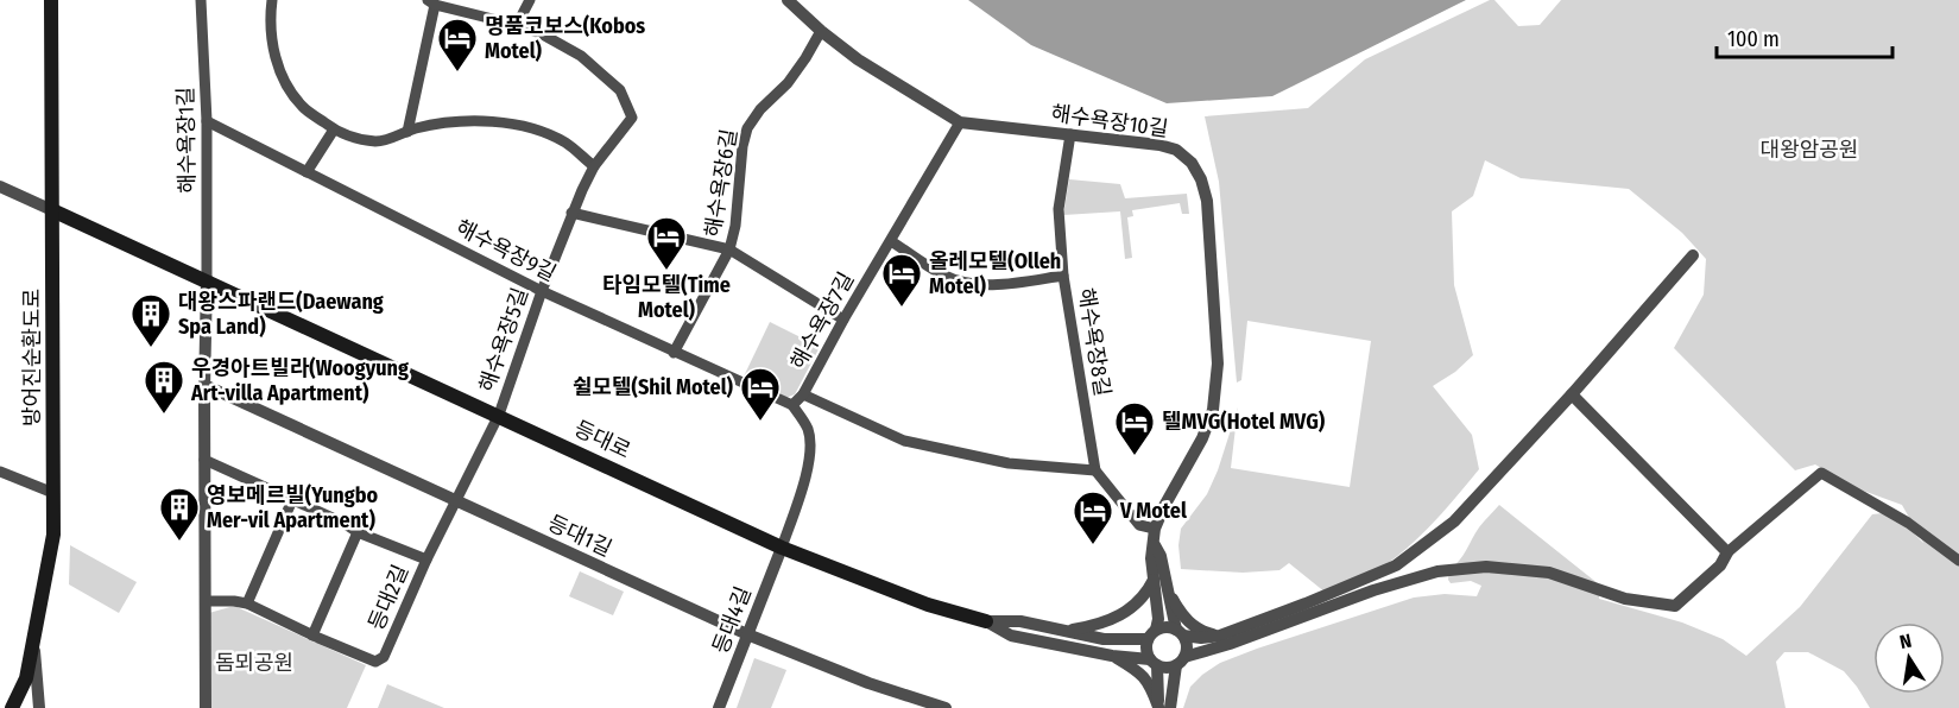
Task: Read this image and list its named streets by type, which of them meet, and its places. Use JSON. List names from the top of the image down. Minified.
{"streets":{"main road":["방어진순환도로","등대로"],"street":["해수욕장10길","해수욕장1길","해수욕장6길","해수욕장9길","해수욕장7길","해수욕장5길","해수욕장8길","등대1길","등대2길","등대4길"]},"crossings":[["해수욕장10길","해수욕장6길"],["해수욕장10길","해수욕장7길"],["해수욕장10길","해수욕장8길"],["해수욕장1길","해수욕장9길"],["해수욕장1길","등대로"],["해수욕장6길","해수욕장9길"],["해수욕장9길","해수욕장7길"],["해수욕장9길","해수욕장5길"],["해수욕장5길","등대로"],["해수욕장5길","등대1길"],["해수욕장5길","등대2길"],["방어진순환도로","등대로"],["등대로","등대4길"],["등대1길","등대2길"],["등대1길","등대4길"]],"parks":["대왕암공원","돔뫼공원"],"places":{"hotel":["명품코보스(Kobos Motel)","타임모텔(Time Motel)","올레모텔(Olleh Motel)","쉴모텔(Shil Motel)","텔MVG(Hotel MVG)","V Motel"],"building":["대왕스파랜드(Daewang Spa Land)","우경아트빌라(Woogyung Art-villa Apartment)","영보메르빌(Yungbo Mer-vil Apartment)"]},"scale_bar":"100 m","north":"top"}
